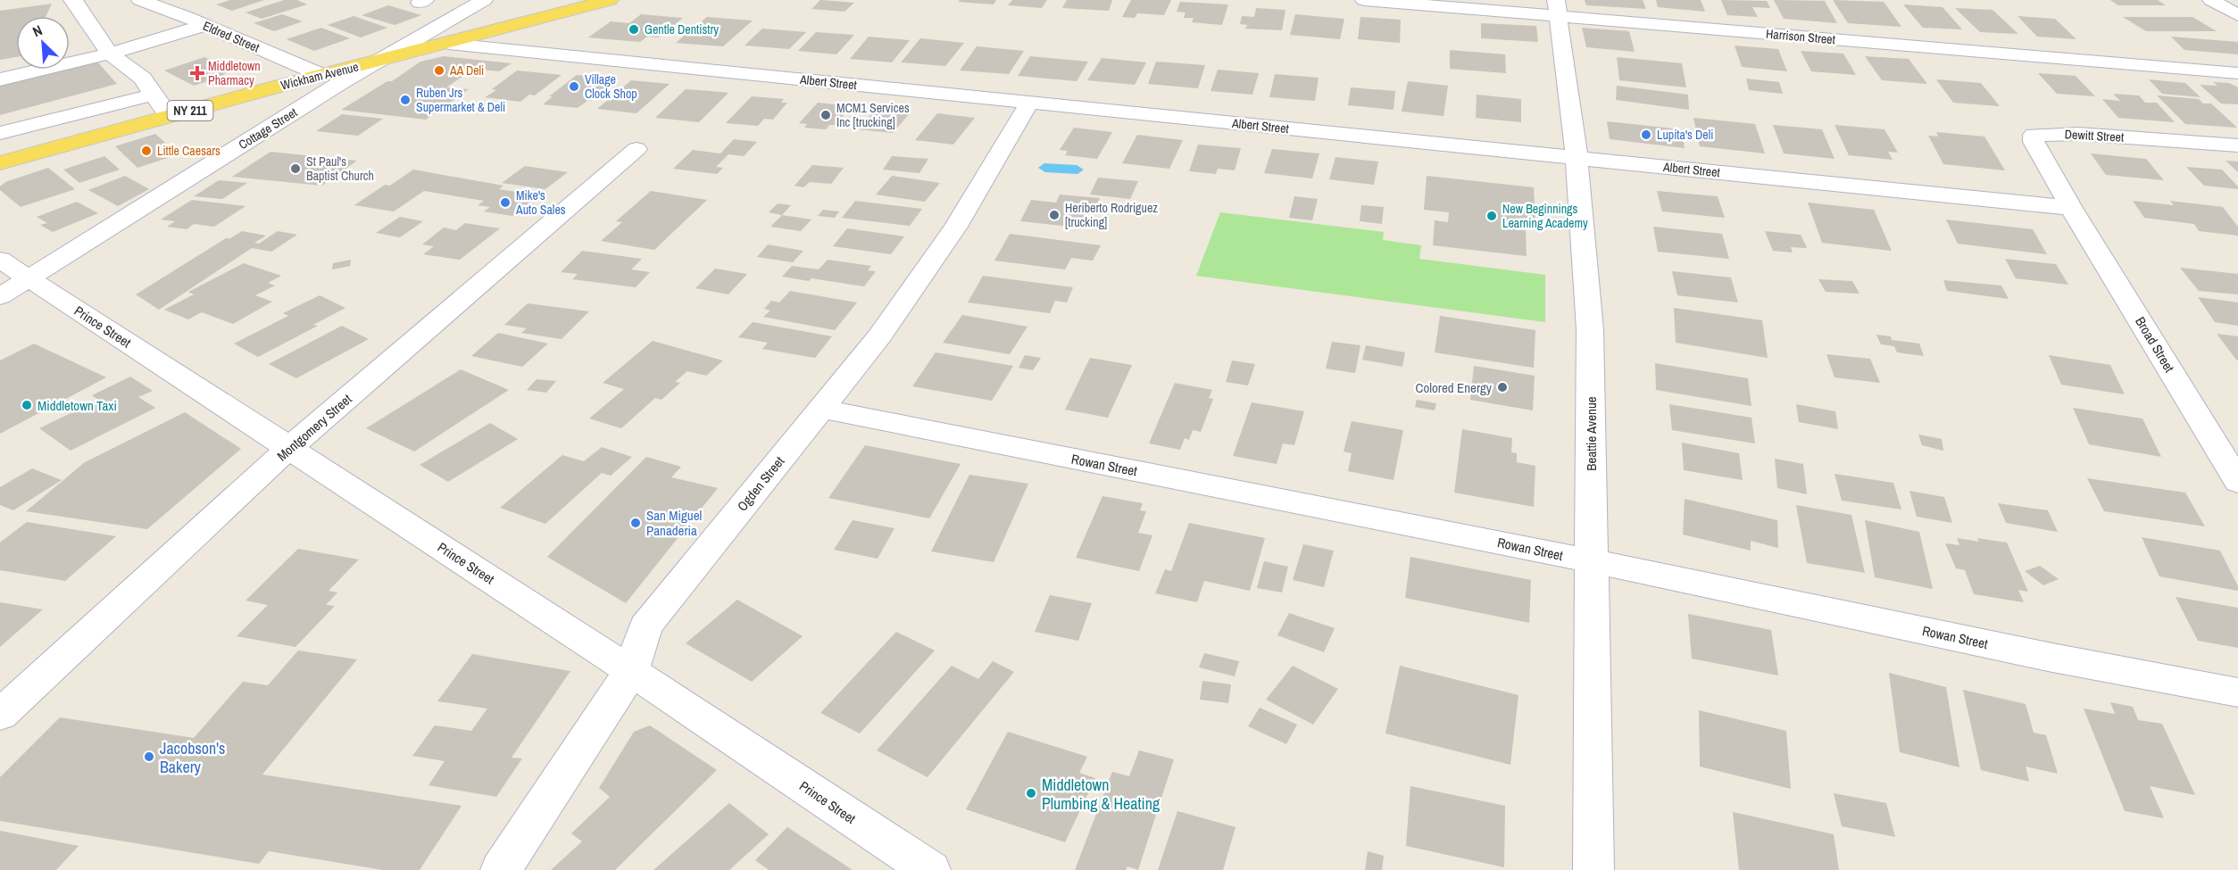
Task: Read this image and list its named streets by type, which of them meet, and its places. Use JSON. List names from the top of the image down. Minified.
{"streets":{"main road":["Wickham Avenue","NY 211"],"street":["Eldred Street","Harrison Street","Albert Street","Cottage Street","Dewitt Street","Prince Street","Broad Street","Montgomery Street","Beattie Avenue","Rowan Street","Ogden Street"]},"crossings":[["Eldred Street","Wickham Avenue"],["Harrison Street","Beattie Avenue"],["Wickham Avenue","Albert Street"],["Wickham Avenue","Cottage Street"],["Albert Street","Dewitt Street"],["Albert Street","Broad Street"],["Albert Street","Beattie Avenue"],["Albert Street","Ogden Street"],["Cottage Street","Prince Street"],["Dewitt Street","Broad Street"],["Prince Street","Montgomery Street"],["Prince Street","Ogden Street"],["Beattie Avenue","Rowan Street"],["Rowan Street","Ogden Street"]],"places":{"other":["Gentle Dentistry","AA Deli","Village Clock Shop","Ruben Jrs Supermarket & Deli","MCM1 Services Inc [trucking]","Lupita's Deli","Little Caesars","St Paul's Baptist Church","Mike's Auto Sales","Heriberto Rodriguez [trucking]","New Beginnings Learning Academy","Colored Energy","Middletown Taxi","San Miguel Panaderia","Jacobson's Bakery","Middletown Plumbing & Heating"],"health":["Middletown Pharmacy"]},"north":"top left"}
